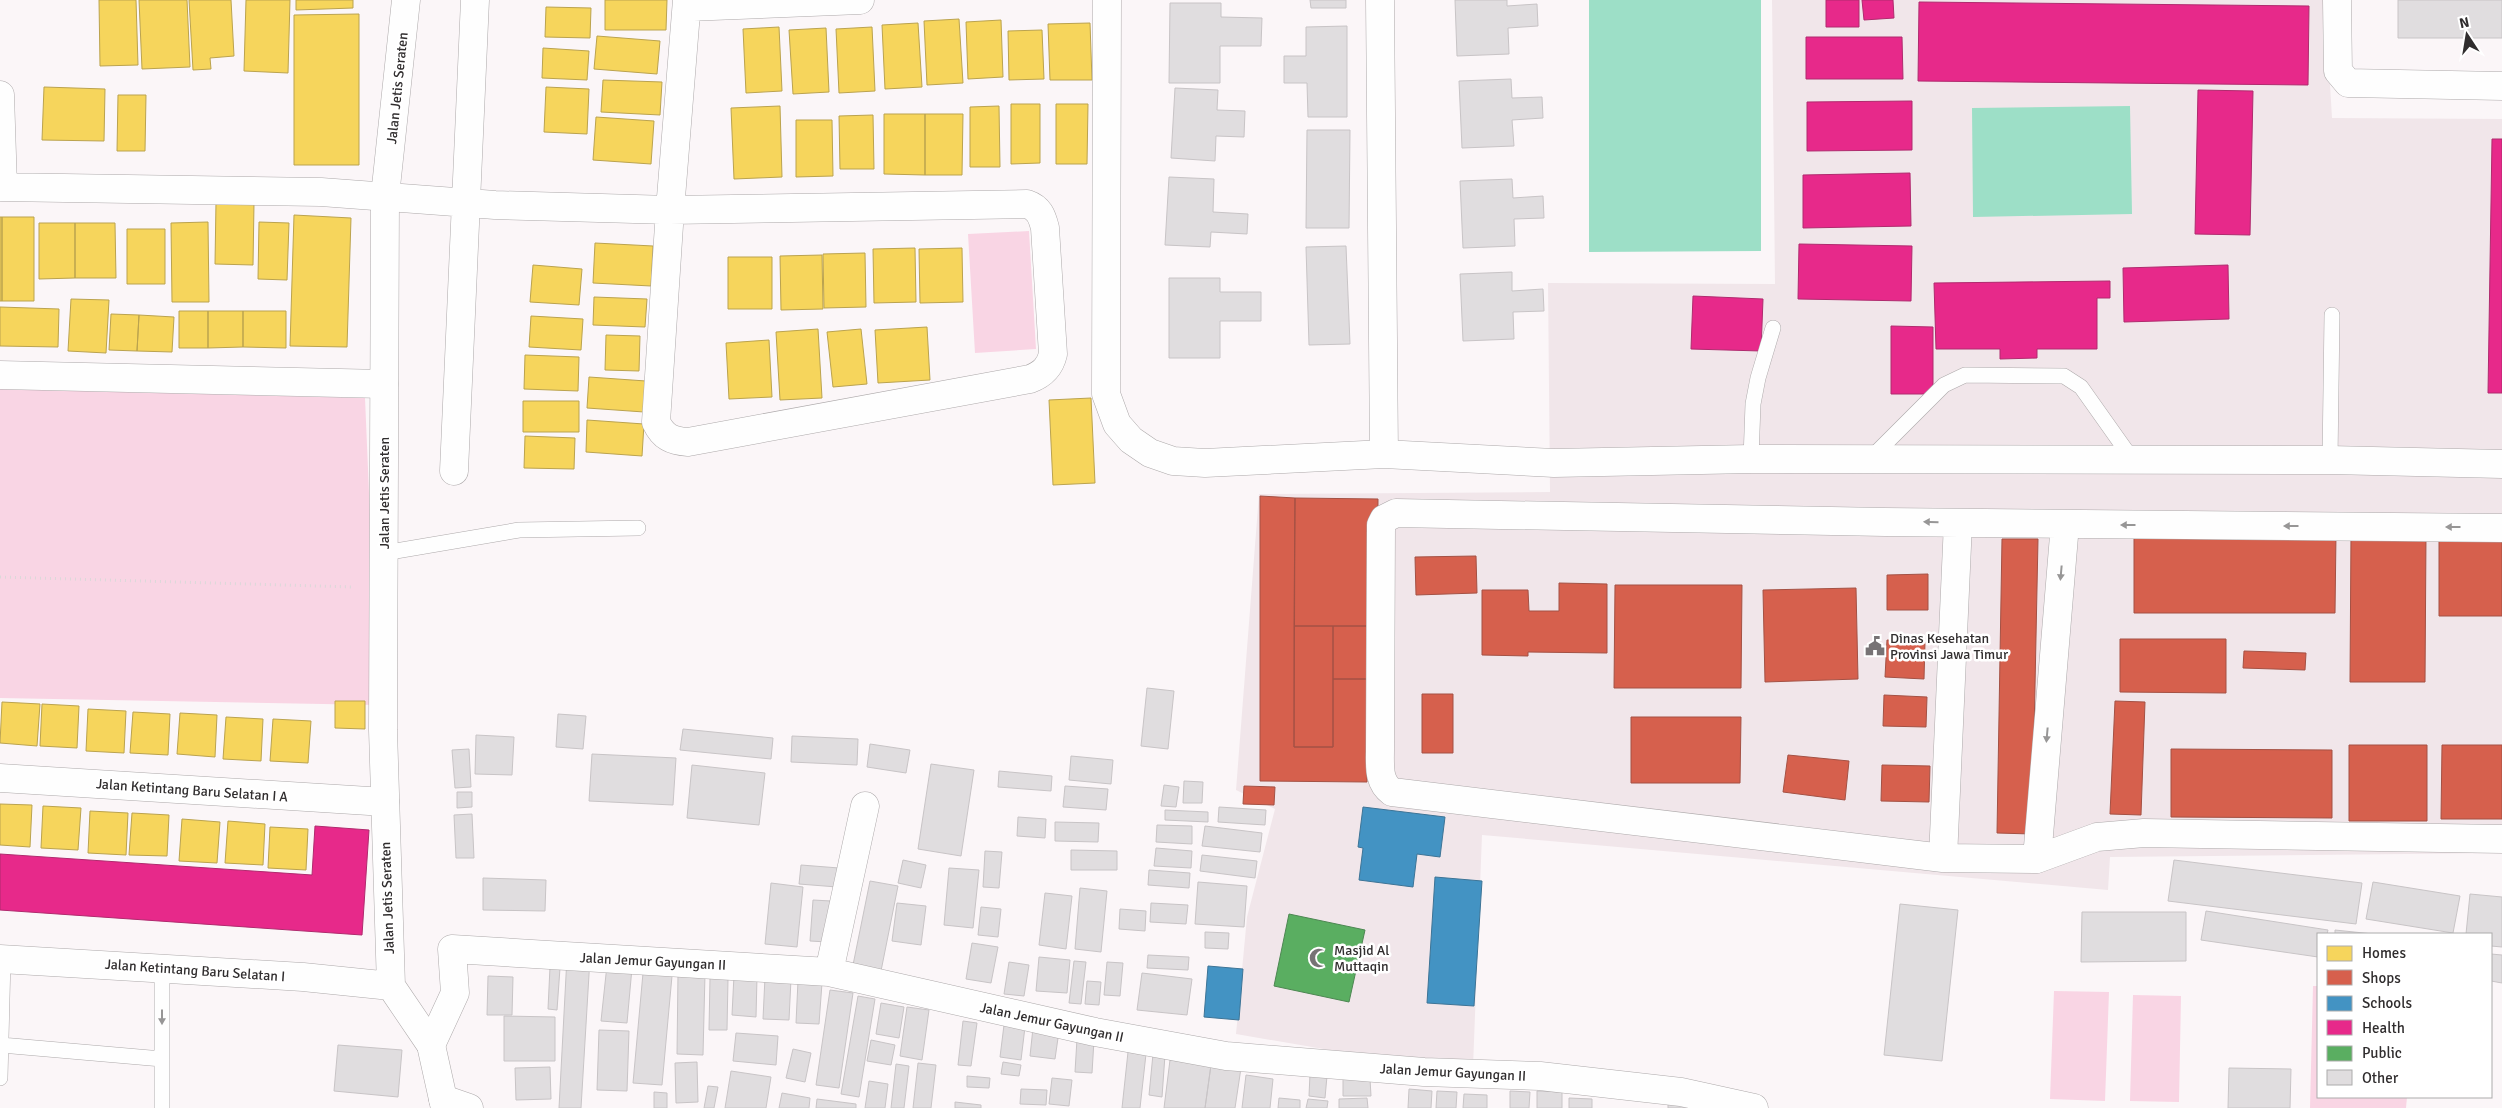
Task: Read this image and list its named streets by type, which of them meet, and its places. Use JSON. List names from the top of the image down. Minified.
{"streets":{"street":["Jalan Jetis Seraten","Jalan Ketintang Baru Selatan I A","Jalan Jemur Gayungan II","Jalan Ketintang Baru Selatan I"]},"crossings":[["Jalan Jetis Seraten","Jalan Ketintang Baru Selatan I A"],["Jalan Jetis Seraten","Jalan Ketintang Baru Selatan I"]],"places":{"public building":["Dinas Kesehatan Provinsi Jawa Timur"],"mosque":["Masjid Al Muttaqin"]},"legend":["Homes","Shops","Schools","Health","Public","Other"],"north":"top"}
